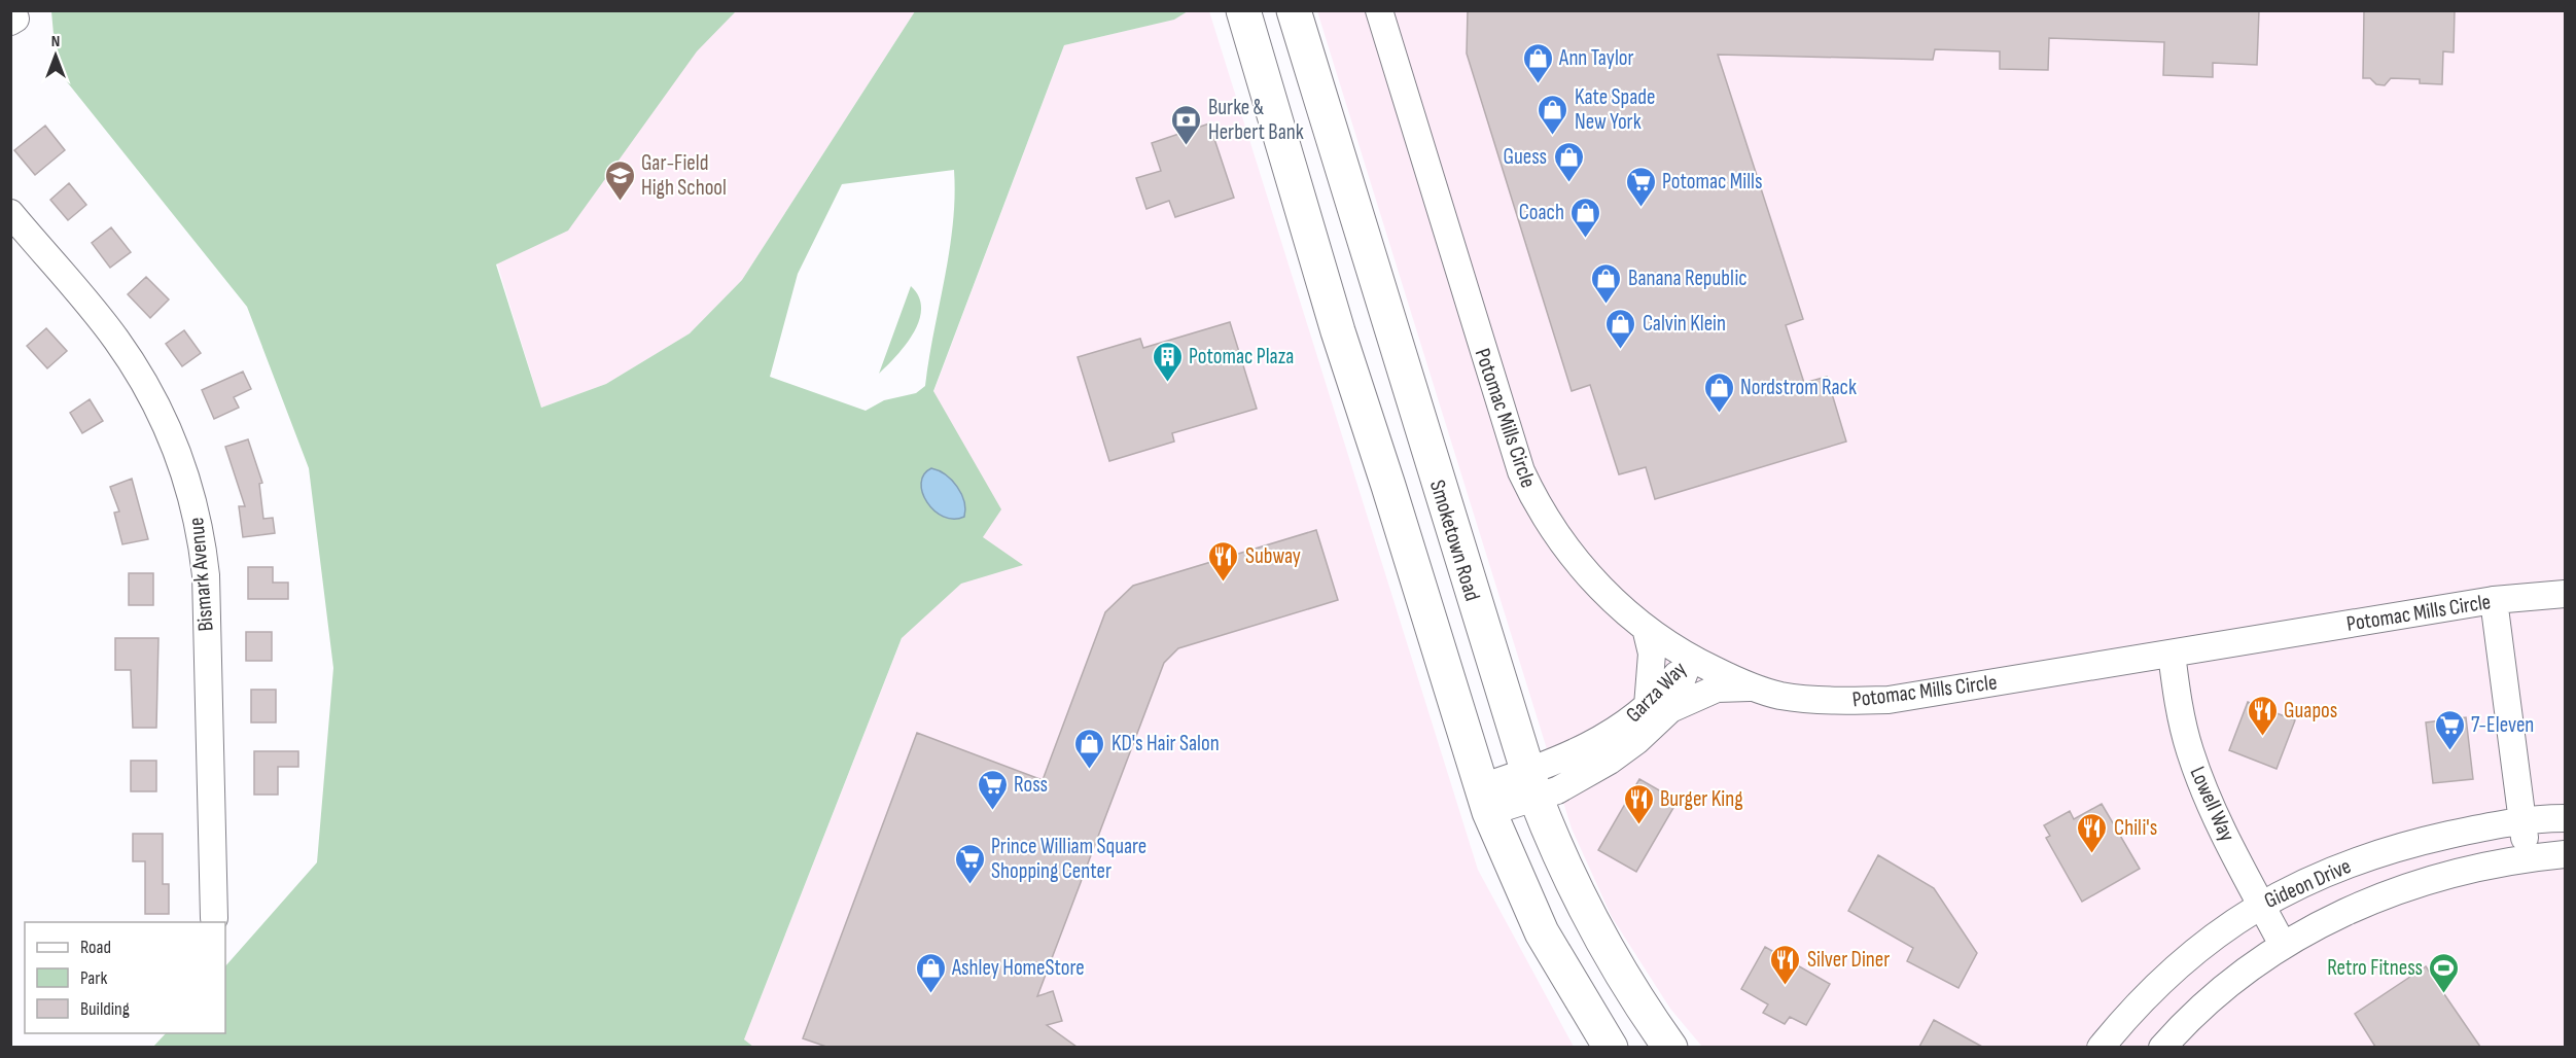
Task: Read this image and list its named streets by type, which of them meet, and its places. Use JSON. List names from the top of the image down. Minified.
{"streets":{"main road":["Smoketown Road"],"street":["Potomac Mills Circle","Bismark Avenue","Garza Way","Lowell Way","Gideon Drive"]},"crossings":[["Potomac Mills Circle","Garza Way"],["Potomac Mills Circle","Lowell Way"],["Smoketown Road","Garza Way"],["Lowell Way","Gideon Drive"]],"places":{"shop":["Ann Taylor","Kate Spade New York","Guess","Coach","Banana Republic","Calvin Klein","Nordstrom Rack","KD's Hair Salon","Ashley HomeStore"],"bank":["Burke & Herbert Bank"],"school or university":["Gar-Field High School"],"supermarket":["Potomac Mills","7-Eleven","Ross","Prince William Square Shopping Center"],"building":["Potomac Plaza"],"restaurant":["Subway","Guapos","Burger King","Chili's","Silver Diner"],"sports":["Retro Fitness"]},"legend":["Road","Park","Building"],"north":"top"}
